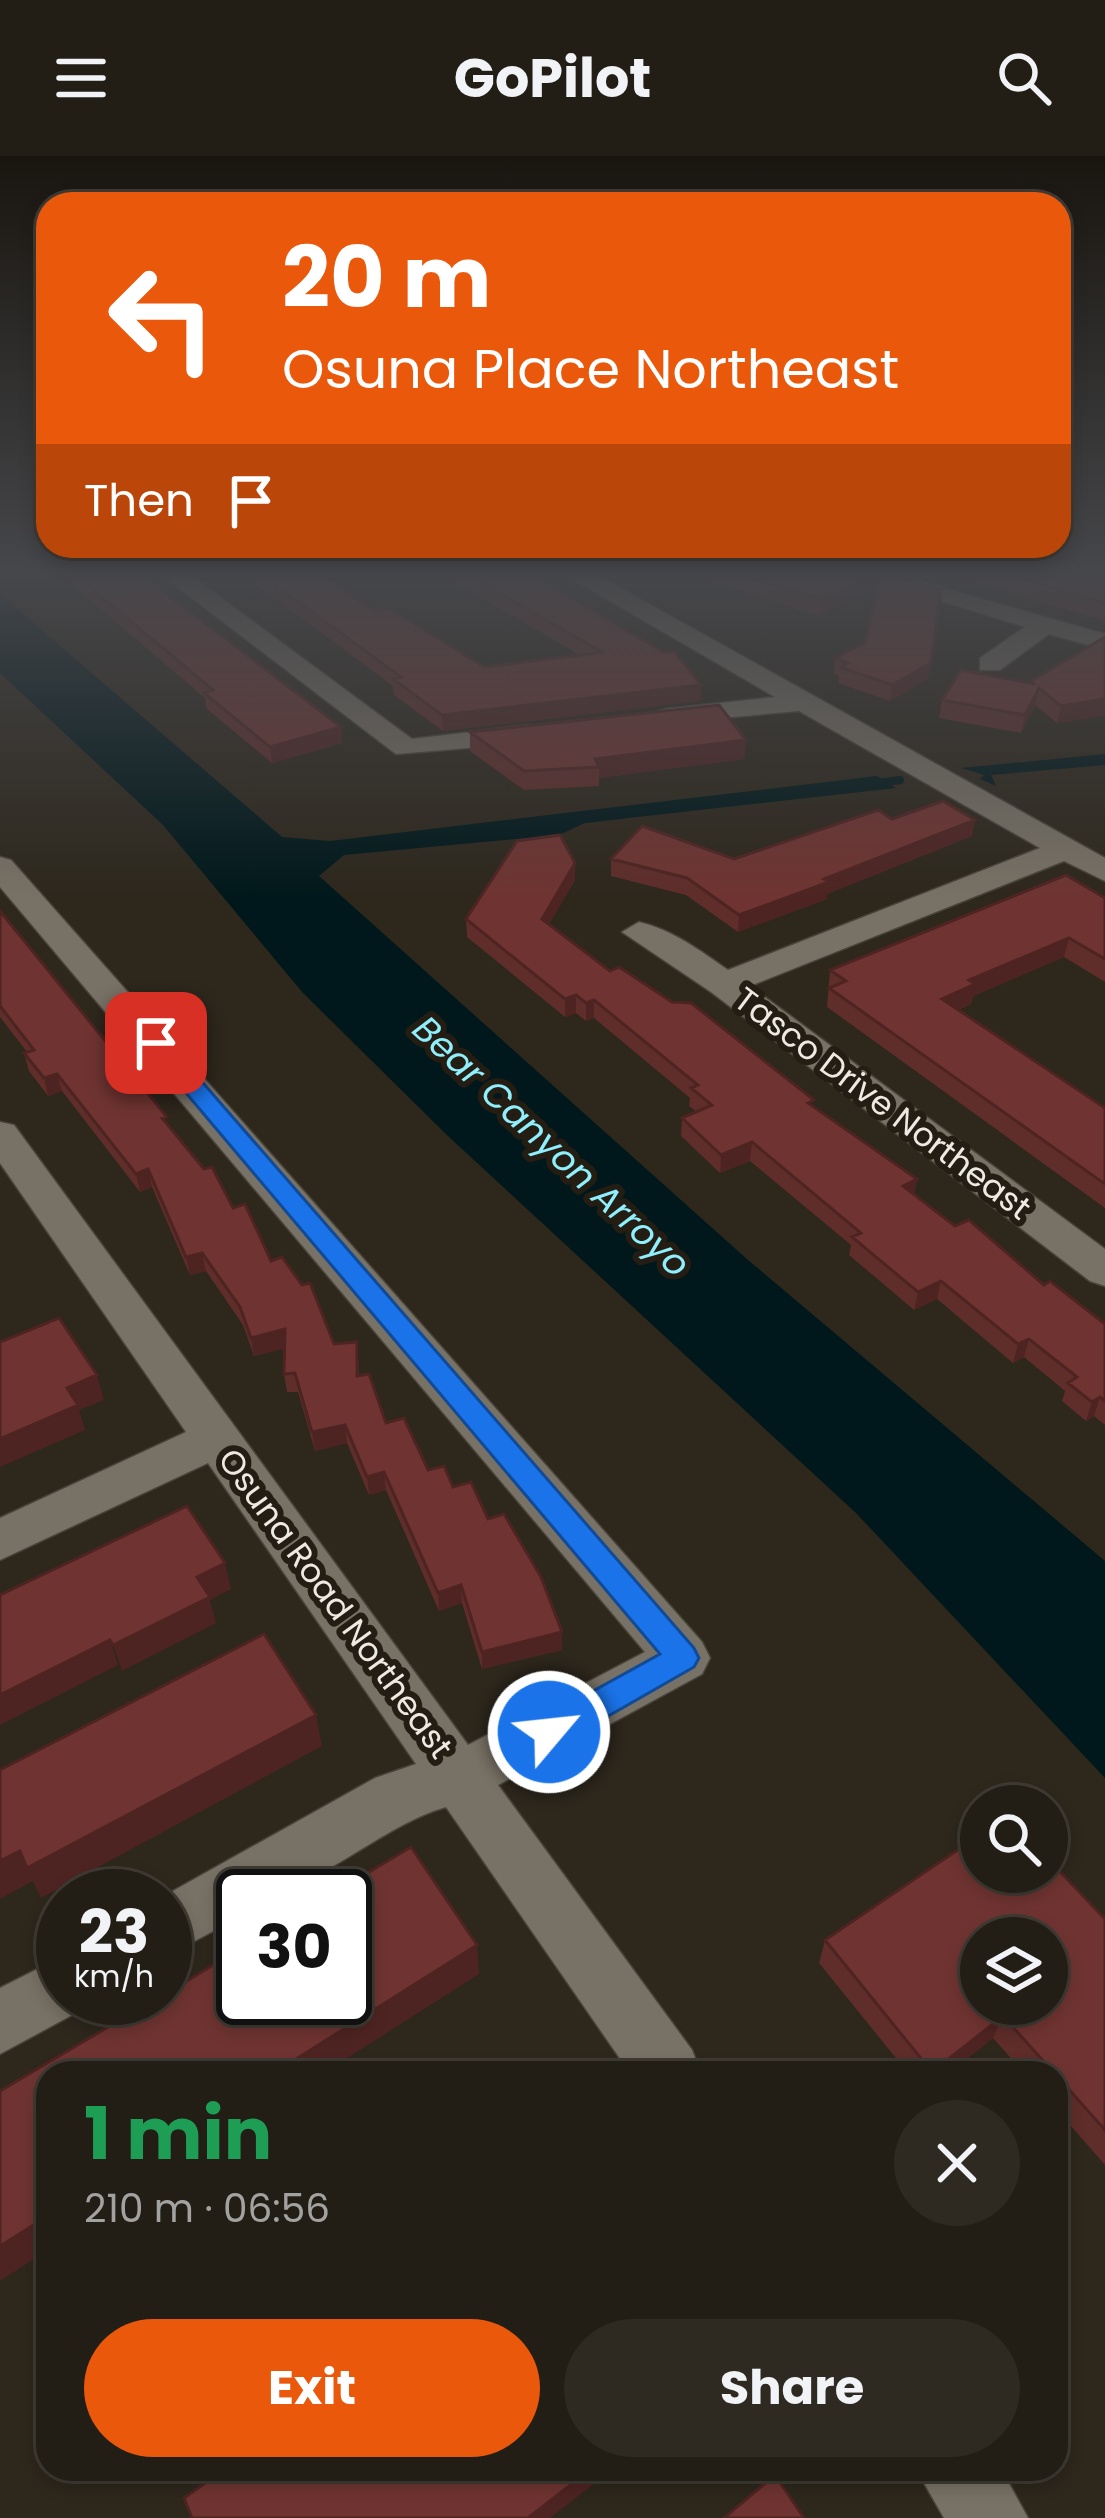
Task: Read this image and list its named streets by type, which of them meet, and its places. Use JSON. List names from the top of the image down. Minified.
{"streets":{"street":["Tasco Drive Northeast","Osuna Road Northeast"]},"water":["Bear Canyon Arroyo"],"page":{"header":"GoPilot","turn":["20 m","Osuna Place Northeast"],"then":"Then","speed":"23 km/h","limit":"30","heading":["1 min","210 m · 06:56"],"buttons":["Exit","Share"]}}
